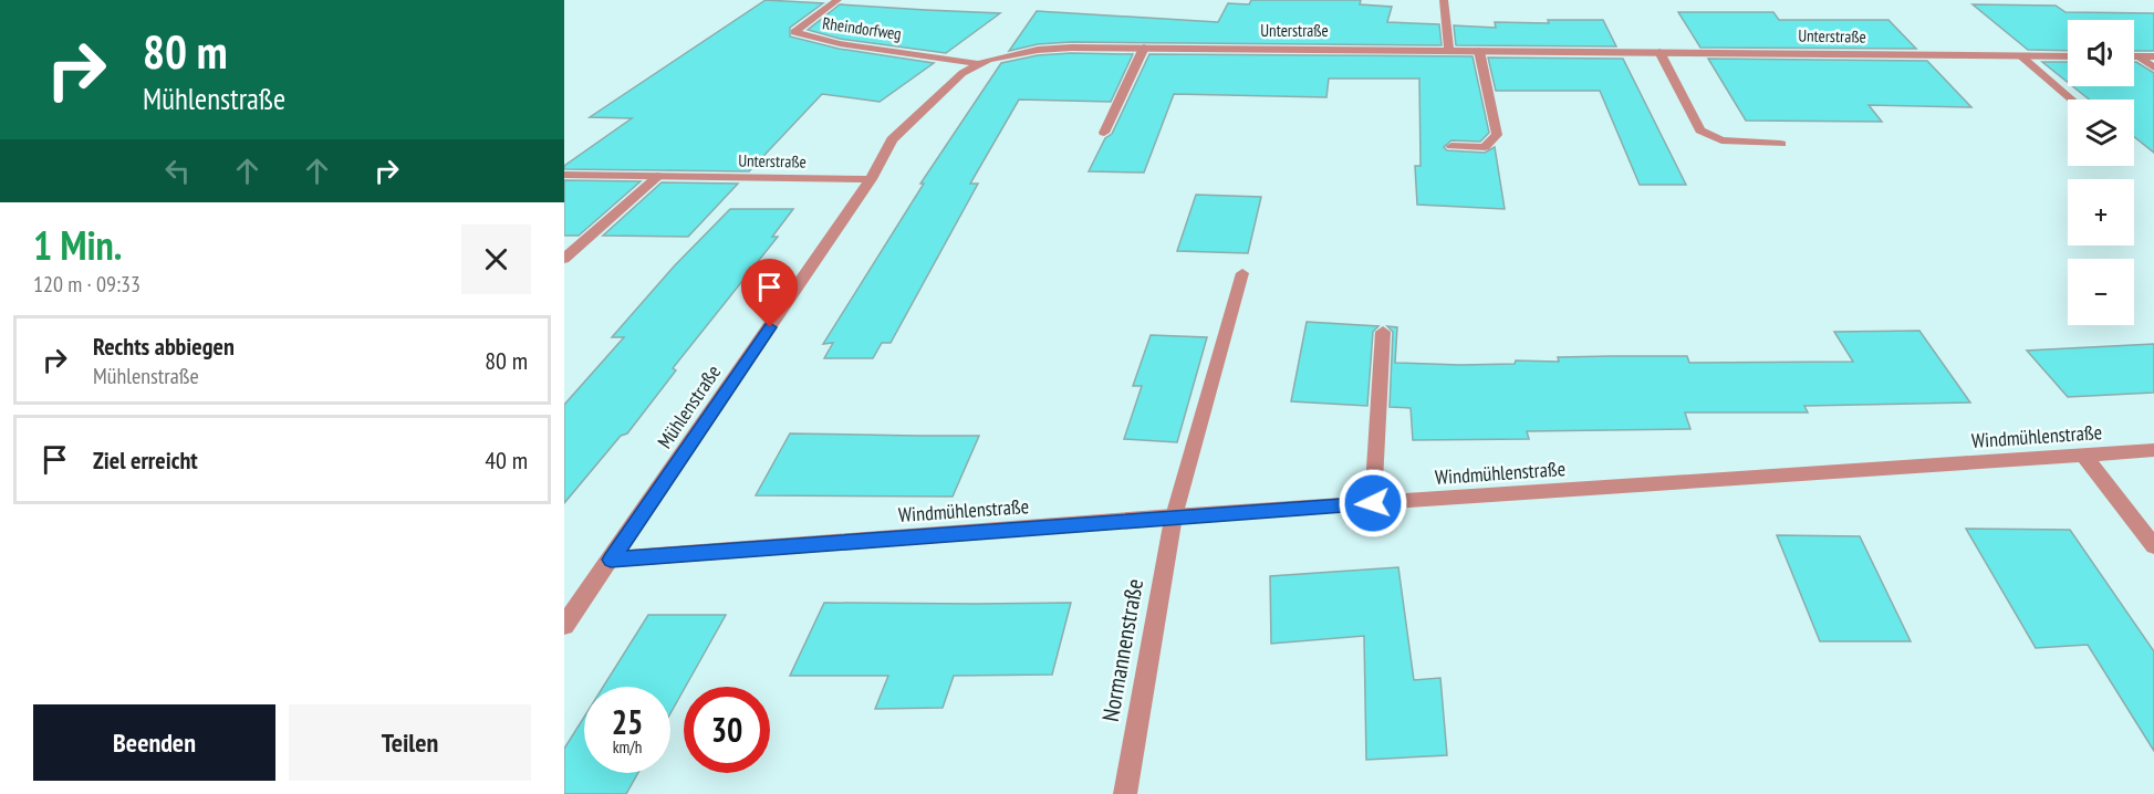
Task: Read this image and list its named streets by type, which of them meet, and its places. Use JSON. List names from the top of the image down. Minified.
{"streets":{"street":["Rheindorfweg","Unterstraße","Mühlenstraße","Windmühlenstraße","Normannenstraße"]},"crossings":[["Rheindorfweg","Unterstraße"],["Unterstraße","Mühlenstraße"],["Mühlenstraße","Windmühlenstraße"],["Windmühlenstraße","Normannenstraße"]],"page":{"turn":["80 m","Mühlenstraße"],"map_buttons":["+","−"],"heading":["1 Min.","120 m · 09:33"],"list":[{"name":"Rechts abbiegen","note":"Mühlenstraße","value":"80 m"},{"name":"Ziel erreicht","value":"40 m"}],"speed":"25 km/h","limit":"30","buttons":["Beenden","Teilen"]}}
